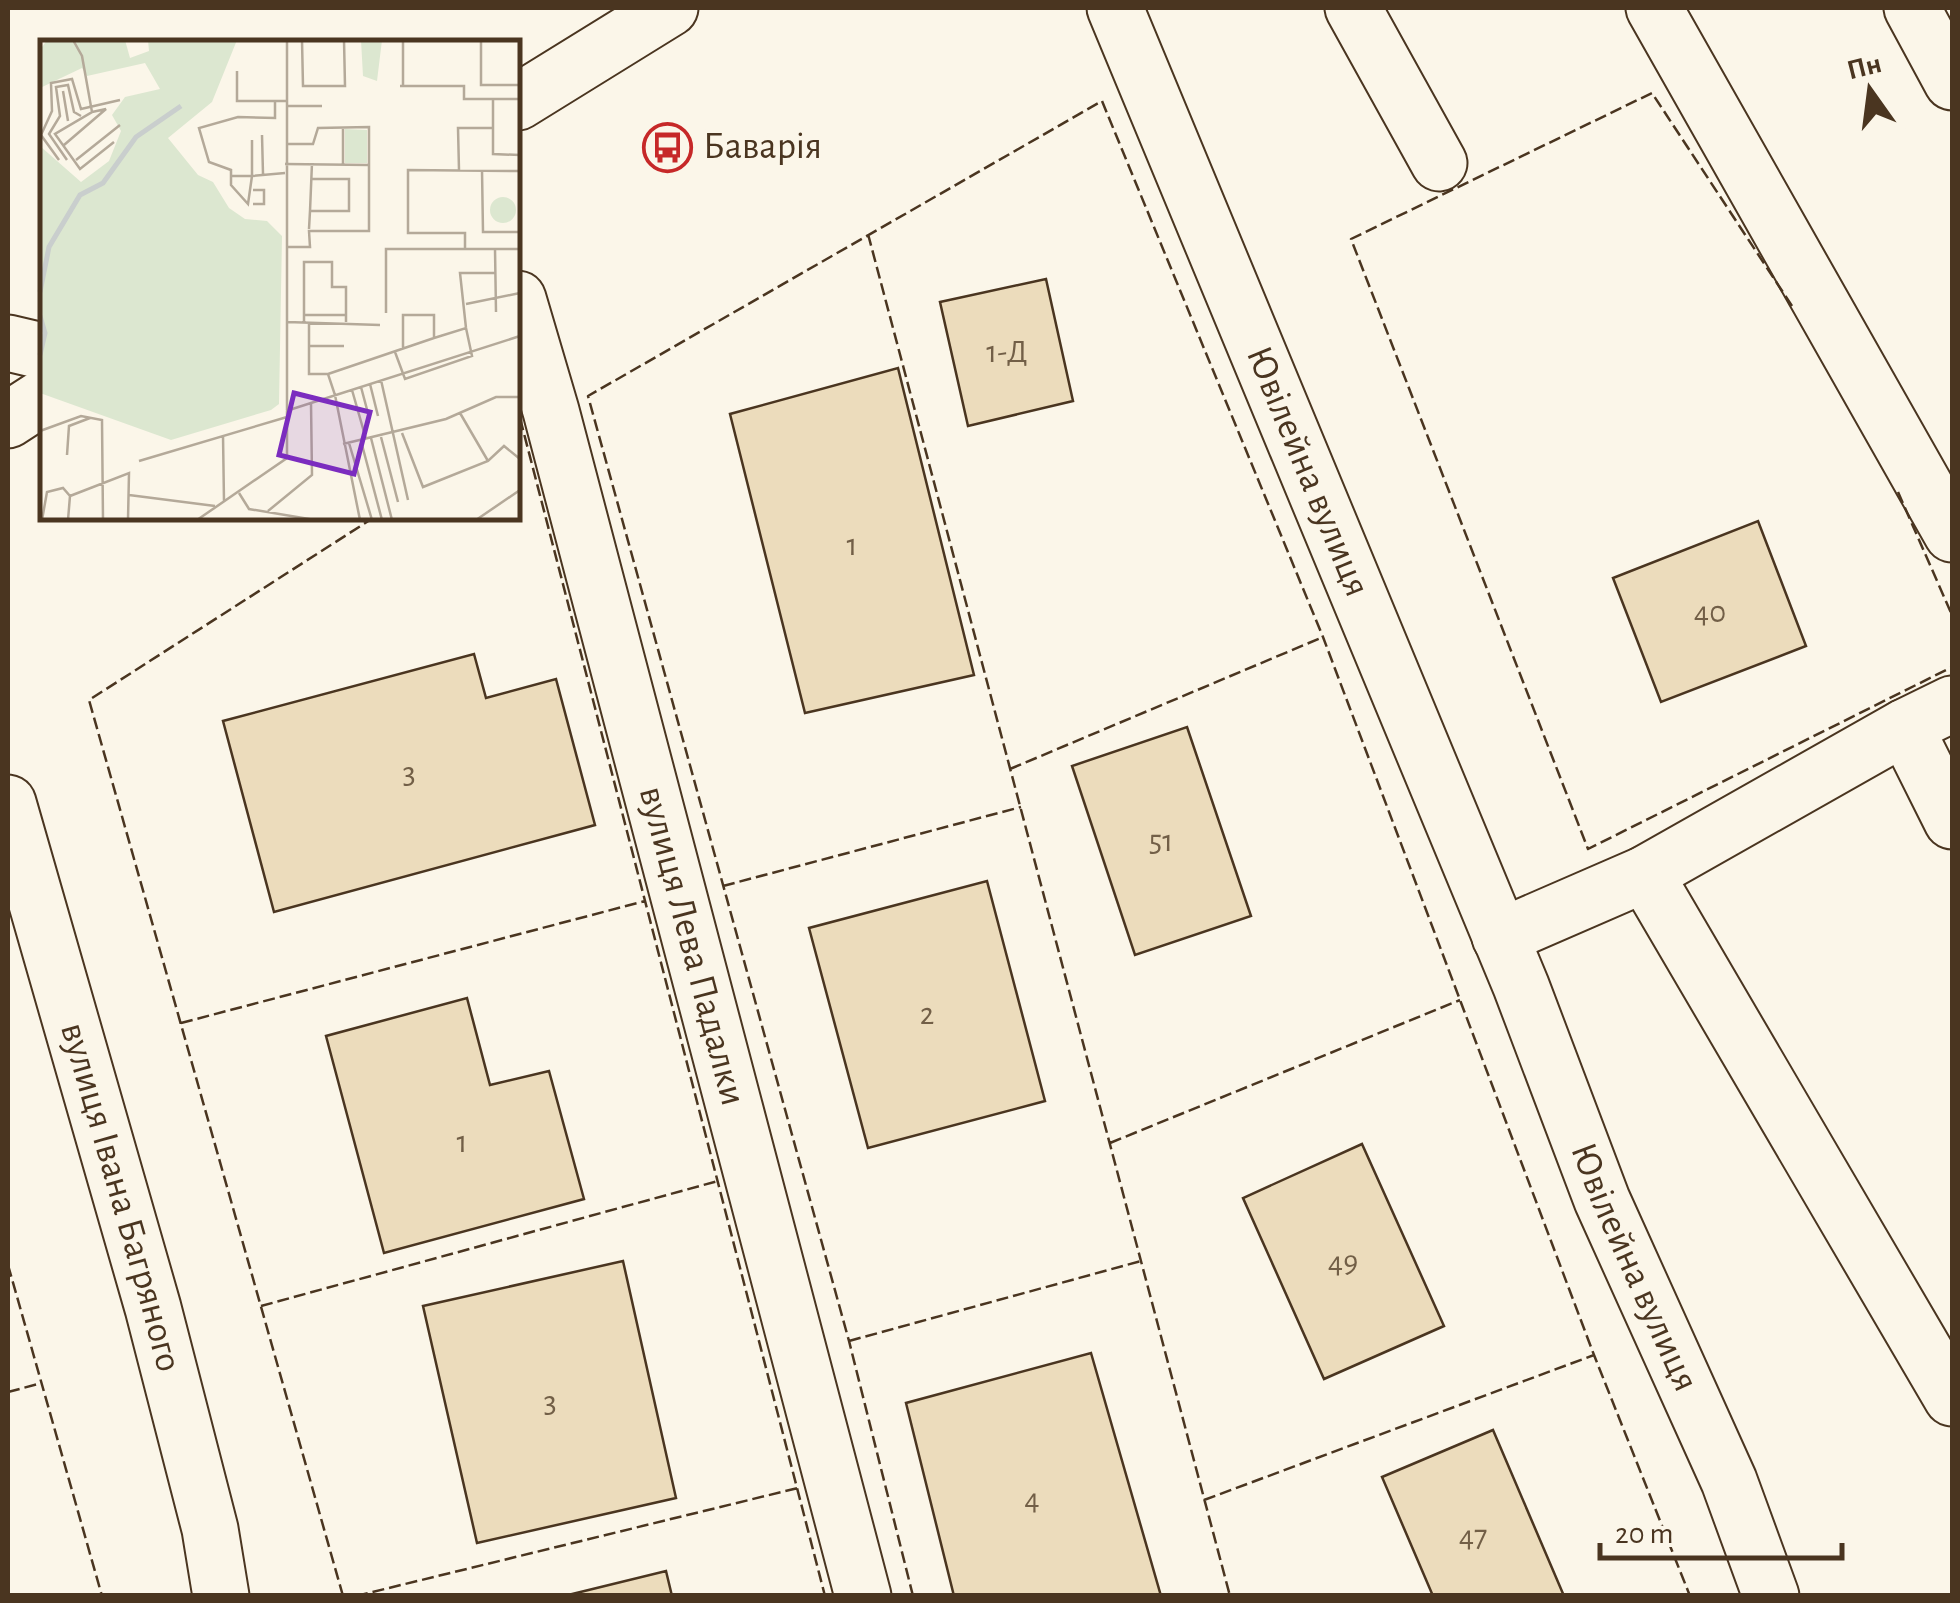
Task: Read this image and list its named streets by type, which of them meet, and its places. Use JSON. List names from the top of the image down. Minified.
{"streets":{"street":["Ювілейна вулиця","вулиця Лева Падалки","вулиця Івана Багряного"]},"places":{"bus stop":["Баварія"]},"house_numbers":["1-Д","1","40","3","51","2","1","49","3","4","47"],"scale_bar":"20 m","north":"top"}
